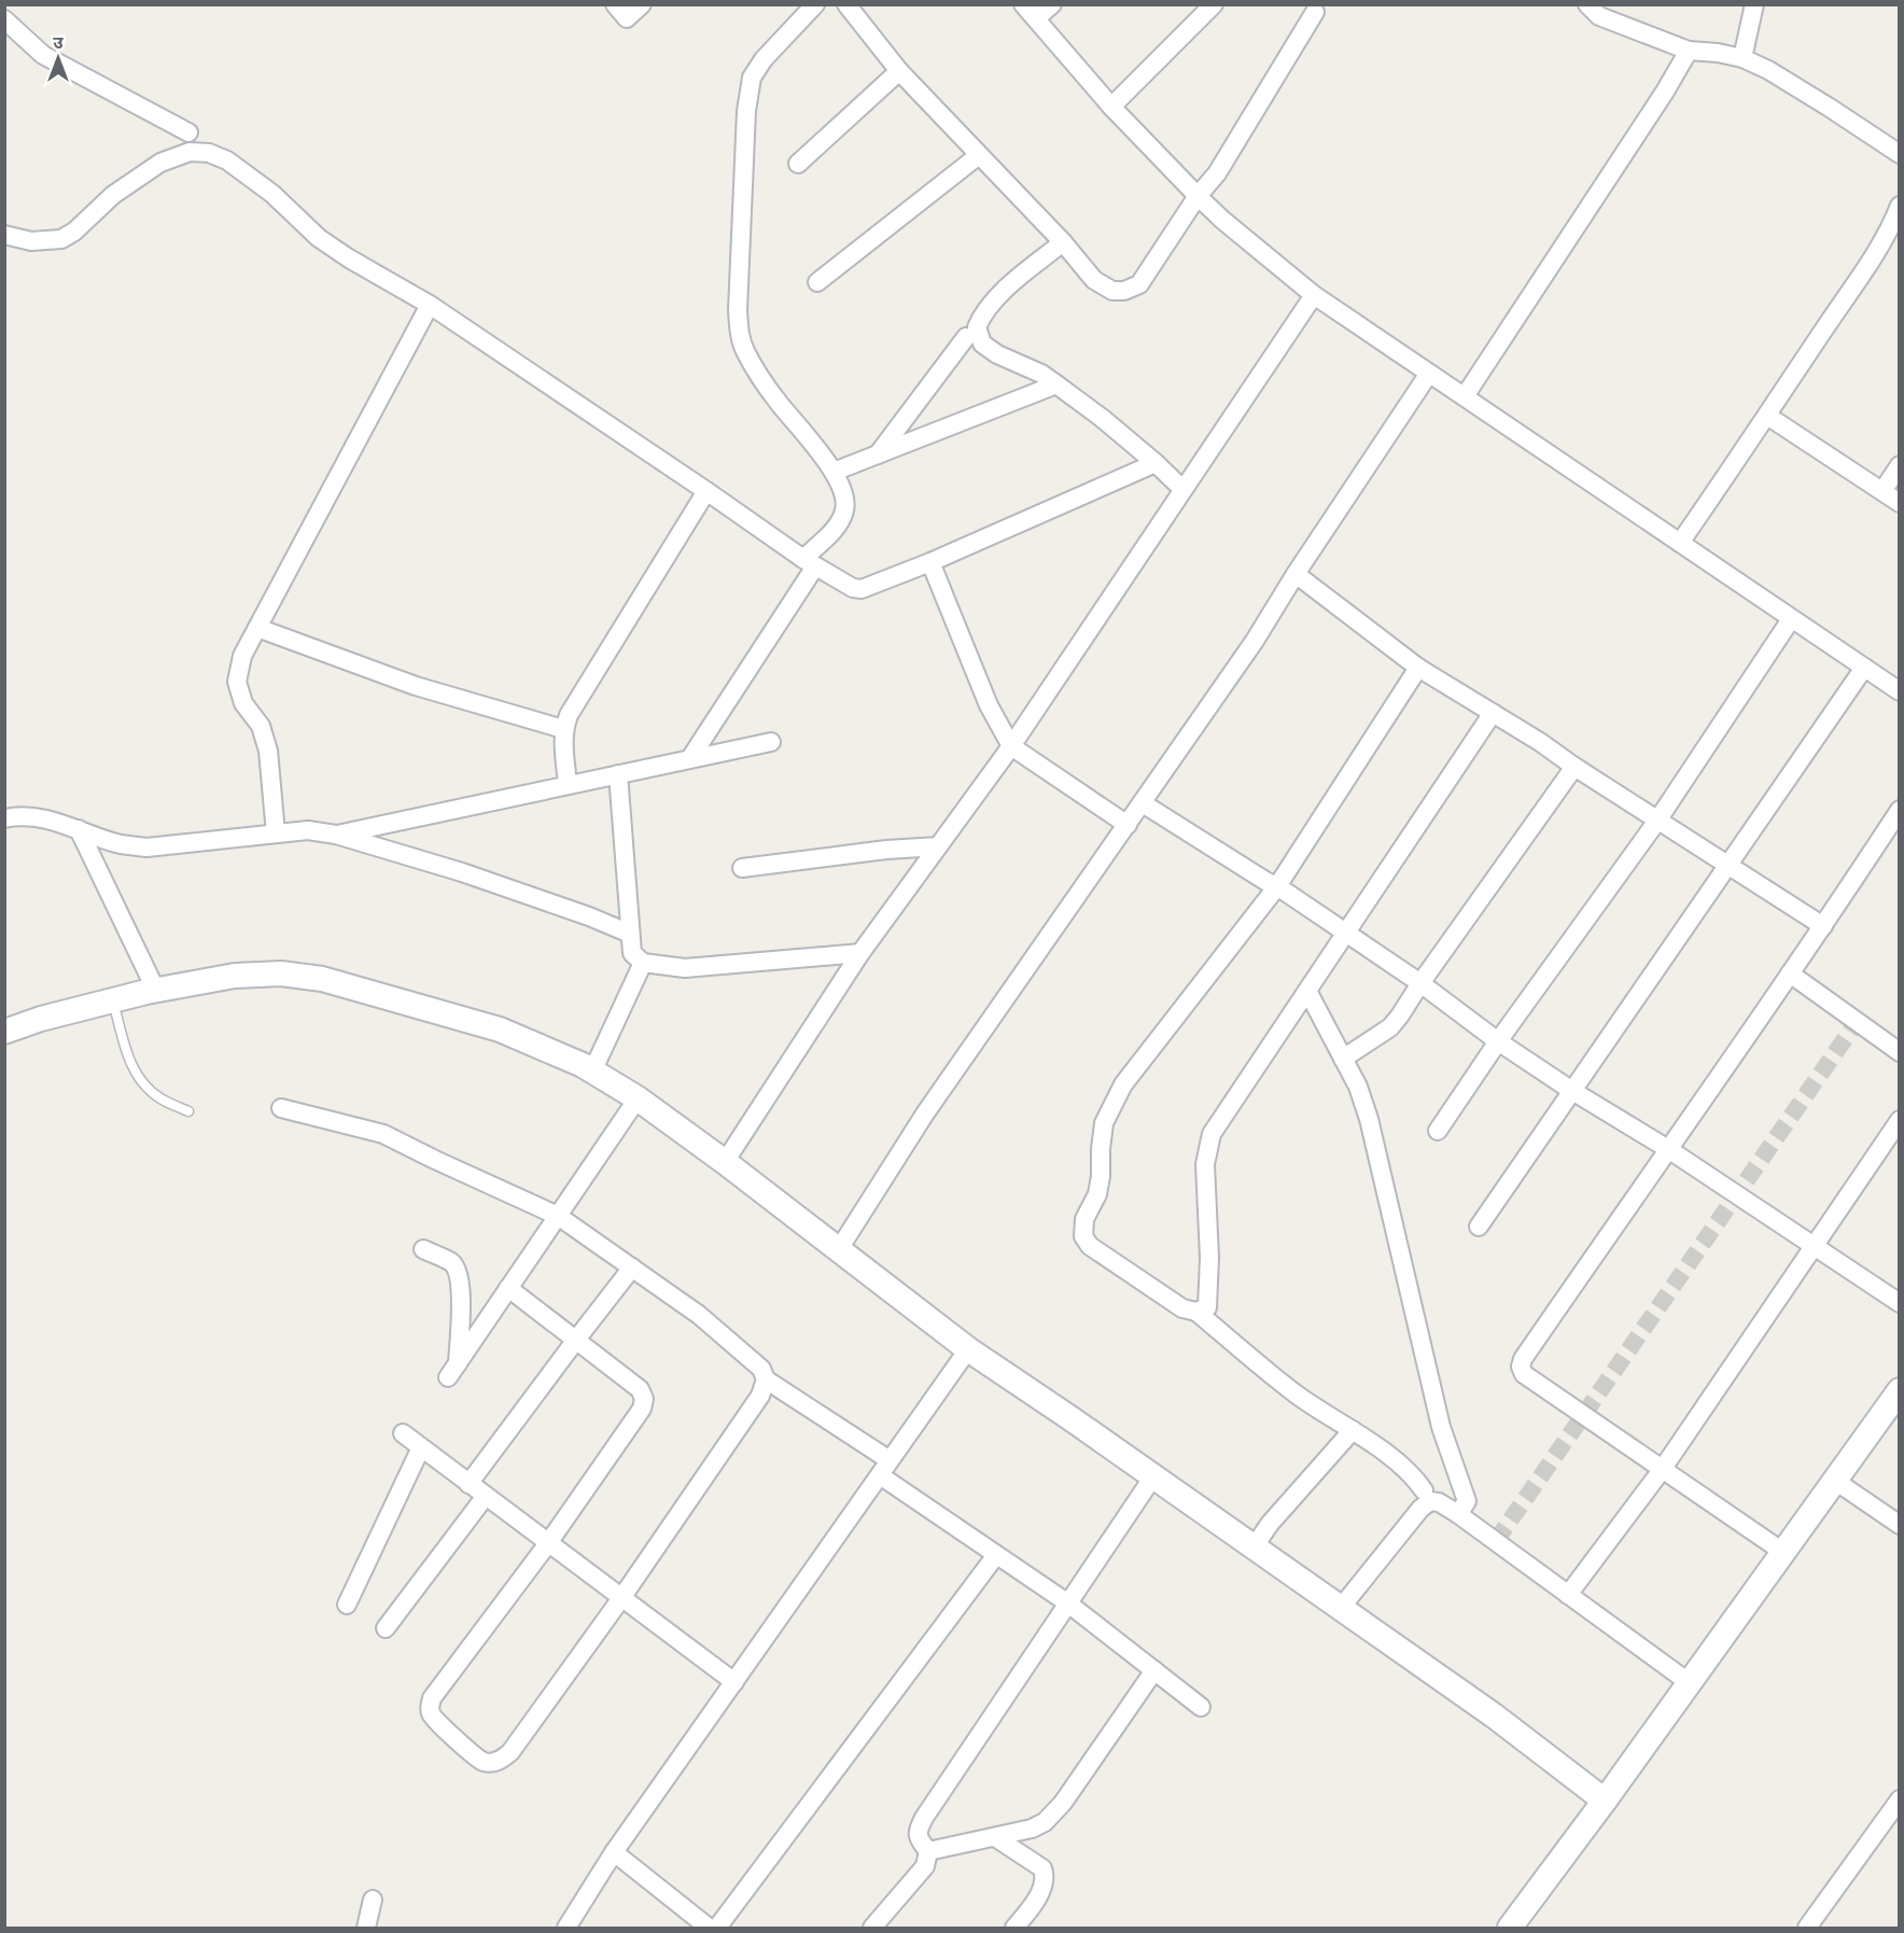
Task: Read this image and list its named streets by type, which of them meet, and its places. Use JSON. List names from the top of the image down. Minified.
{"north":"top"}
